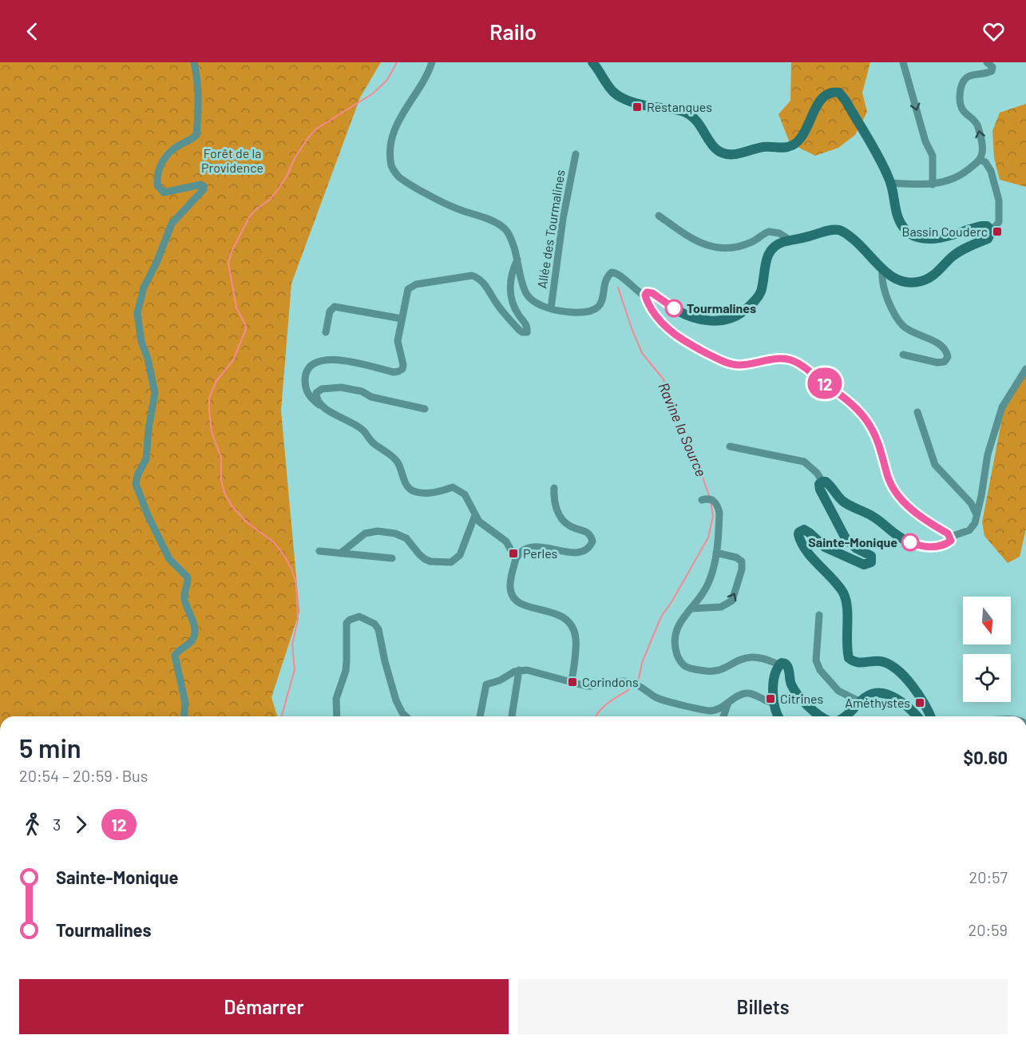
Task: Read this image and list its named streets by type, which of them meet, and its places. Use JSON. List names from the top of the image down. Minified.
{"streets":{"street":["Allée des Tourmalines"]},"water":["Ravine la Source"],"parks":["Forêt de la Providence"],"places":{"transit":["Restanques","Bassin Couderc","Perles","Corindons","Citrines","Améthystes"],"other":["Tourmalines","Sainte-Monique"]},"lines":["bus line 12"],"north":"bottom","page":{"header":"Railo","on_map":"12","heading":["5 min","20:54 – 20:59 · Bus","$0.60"],"legs":["3","12"],"list":[{"name":"Sainte-Monique","value":"20:57"},{"name":"Tourmalines","value":"20:59"}],"buttons":["Démarrer","Billets"]}}
